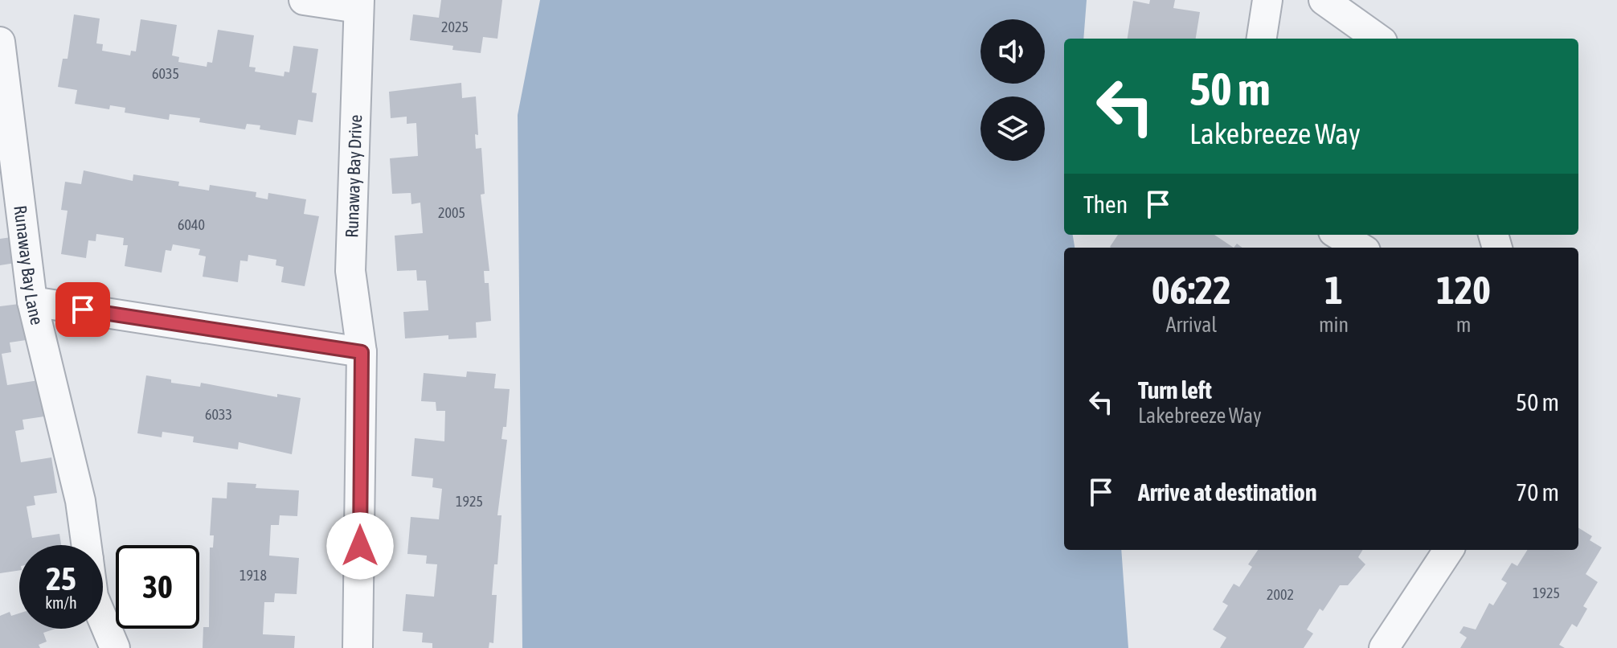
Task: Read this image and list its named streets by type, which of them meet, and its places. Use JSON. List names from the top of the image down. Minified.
{"streets":{"street":["Runaway Bay Drive","Runaway Bay Lane"]},"house_numbers":["2025","6035","2005","6040","6033","1925","1918","1925","2002"],"page":{"turn":["50 m","Lakebreeze Way"],"then":"Then","eta":["06:22","Arrival","1","min","120","m"],"list":[{"name":"Turn left","note":"Lakebreeze Way","value":"50 m"},{"name":"Arrive at destination","value":"70 m"}],"speed":"25 km/h","limit":"30"}}
